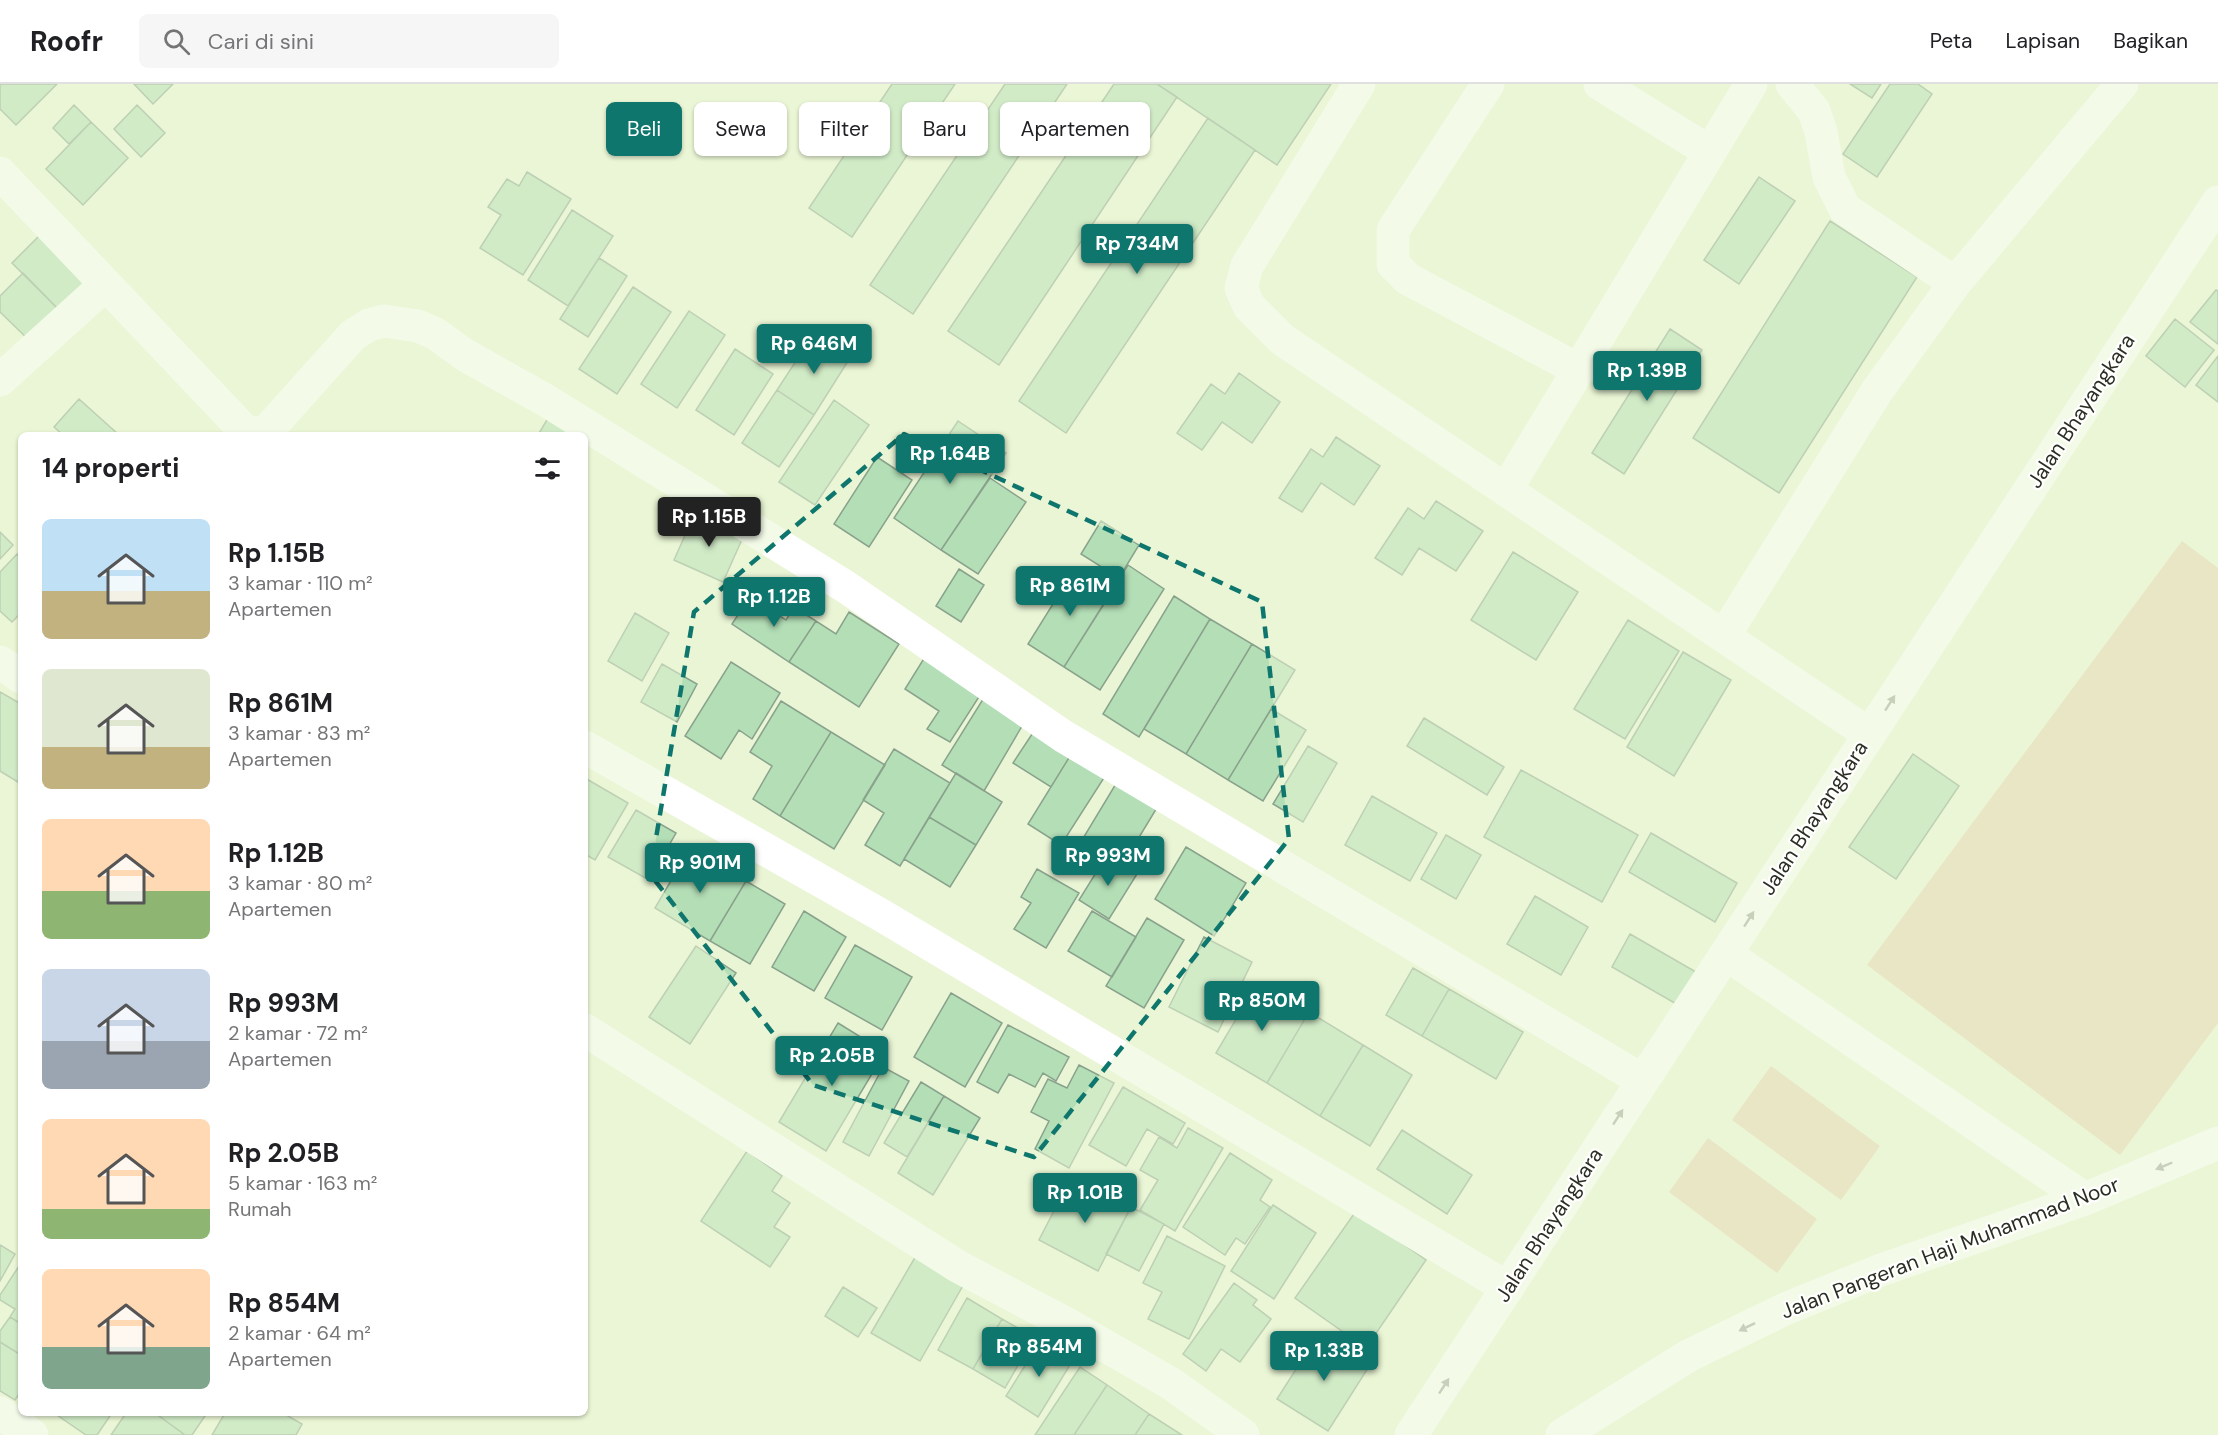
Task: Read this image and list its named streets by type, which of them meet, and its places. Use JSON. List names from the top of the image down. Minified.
{"streets":{"street":["Jalan Bhayangkara","Jalan Pangeran Haji Muhammad Noor"]},"one_way":["Jalan Pangeran Haji Muhammad Noor"],"page":{"header":"Roofr","search":"Cari di sini","nav":["Peta","Lapisan","Bagikan"],"chip":["Beli","Sewa","Filter","Baru","Apartemen"],"price":["Rp 734M","Rp 646M","Rp 1.39B","Rp 1.64B","Rp 1.15B","Rp 861M","Rp 1.12B","Rp 993M","Rp 901M","Rp 850M","Rp 2.05B","Rp 1.01B","Rp 854M","Rp 1.33B"],"heading":"14 properti","list":[{"name":"Rp 1.15B","note":"3 kamar · 110 m² · Apartemen"},{"name":"Rp 861M","note":"3 kamar · 83 m² · Apartemen"},{"name":"Rp 1.12B","note":"3 kamar · 80 m² · Apartemen"},{"name":"Rp 993M","note":"2 kamar · 72 m² · Apartemen"},{"name":"Rp 2.05B","note":"5 kamar · 163 m² · Rumah"},{"name":"Rp 854M","note":"2 kamar · 64 m² · Apartemen"}]}}
